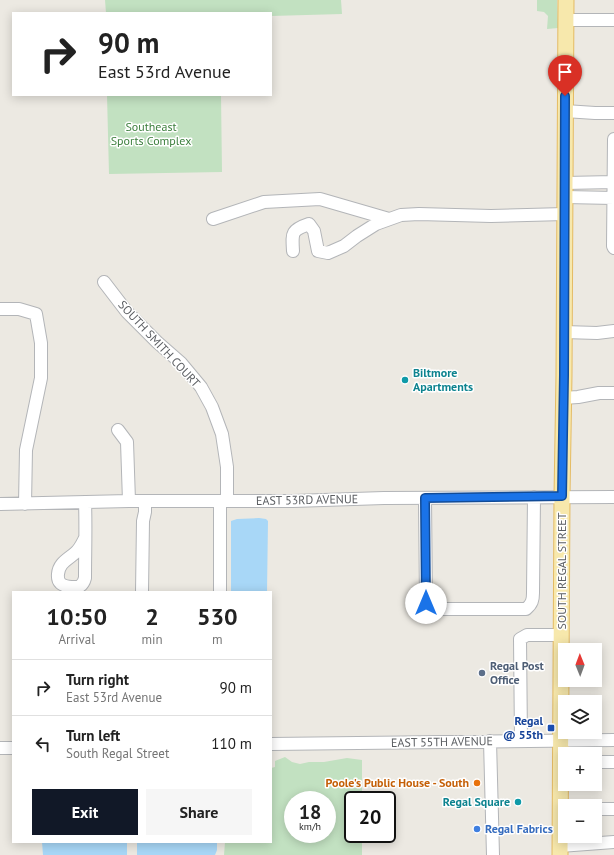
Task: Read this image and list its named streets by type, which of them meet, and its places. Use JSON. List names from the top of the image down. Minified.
{"streets":{"main road":["SOUTH REGAL STREET"],"street":["SOUTH SMITH COURT","EAST 53RD AVENUE","EAST 55TH AVENUE"]},"crossings":[["SOUTH SMITH COURT","EAST 53RD AVENUE"],["EAST 53RD AVENUE","SOUTH REGAL STREET"],["SOUTH REGAL STREET","EAST 55TH AVENUE"]],"parks":["Southeast Sports Complex"],"places":{"other":["Biltmore Apartments","Regal Post Office","Poole's Public House - South","Regal Square","Regal Fabrics"],"transit":["Regal @ 55th"]},"north":"top","page":{"turn":["90 m","East 53rd Avenue"],"eta":["10:50","Arrival","2","min","530","m"],"map_buttons":["+","−"],"list":[{"name":"Turn right","note":"East 53rd Avenue","value":"90 m"},{"name":"Turn left","note":"South Regal Street","value":"110 m"}],"buttons":["Exit","Share"],"speed":"18 km/h","limit":"20"}}
